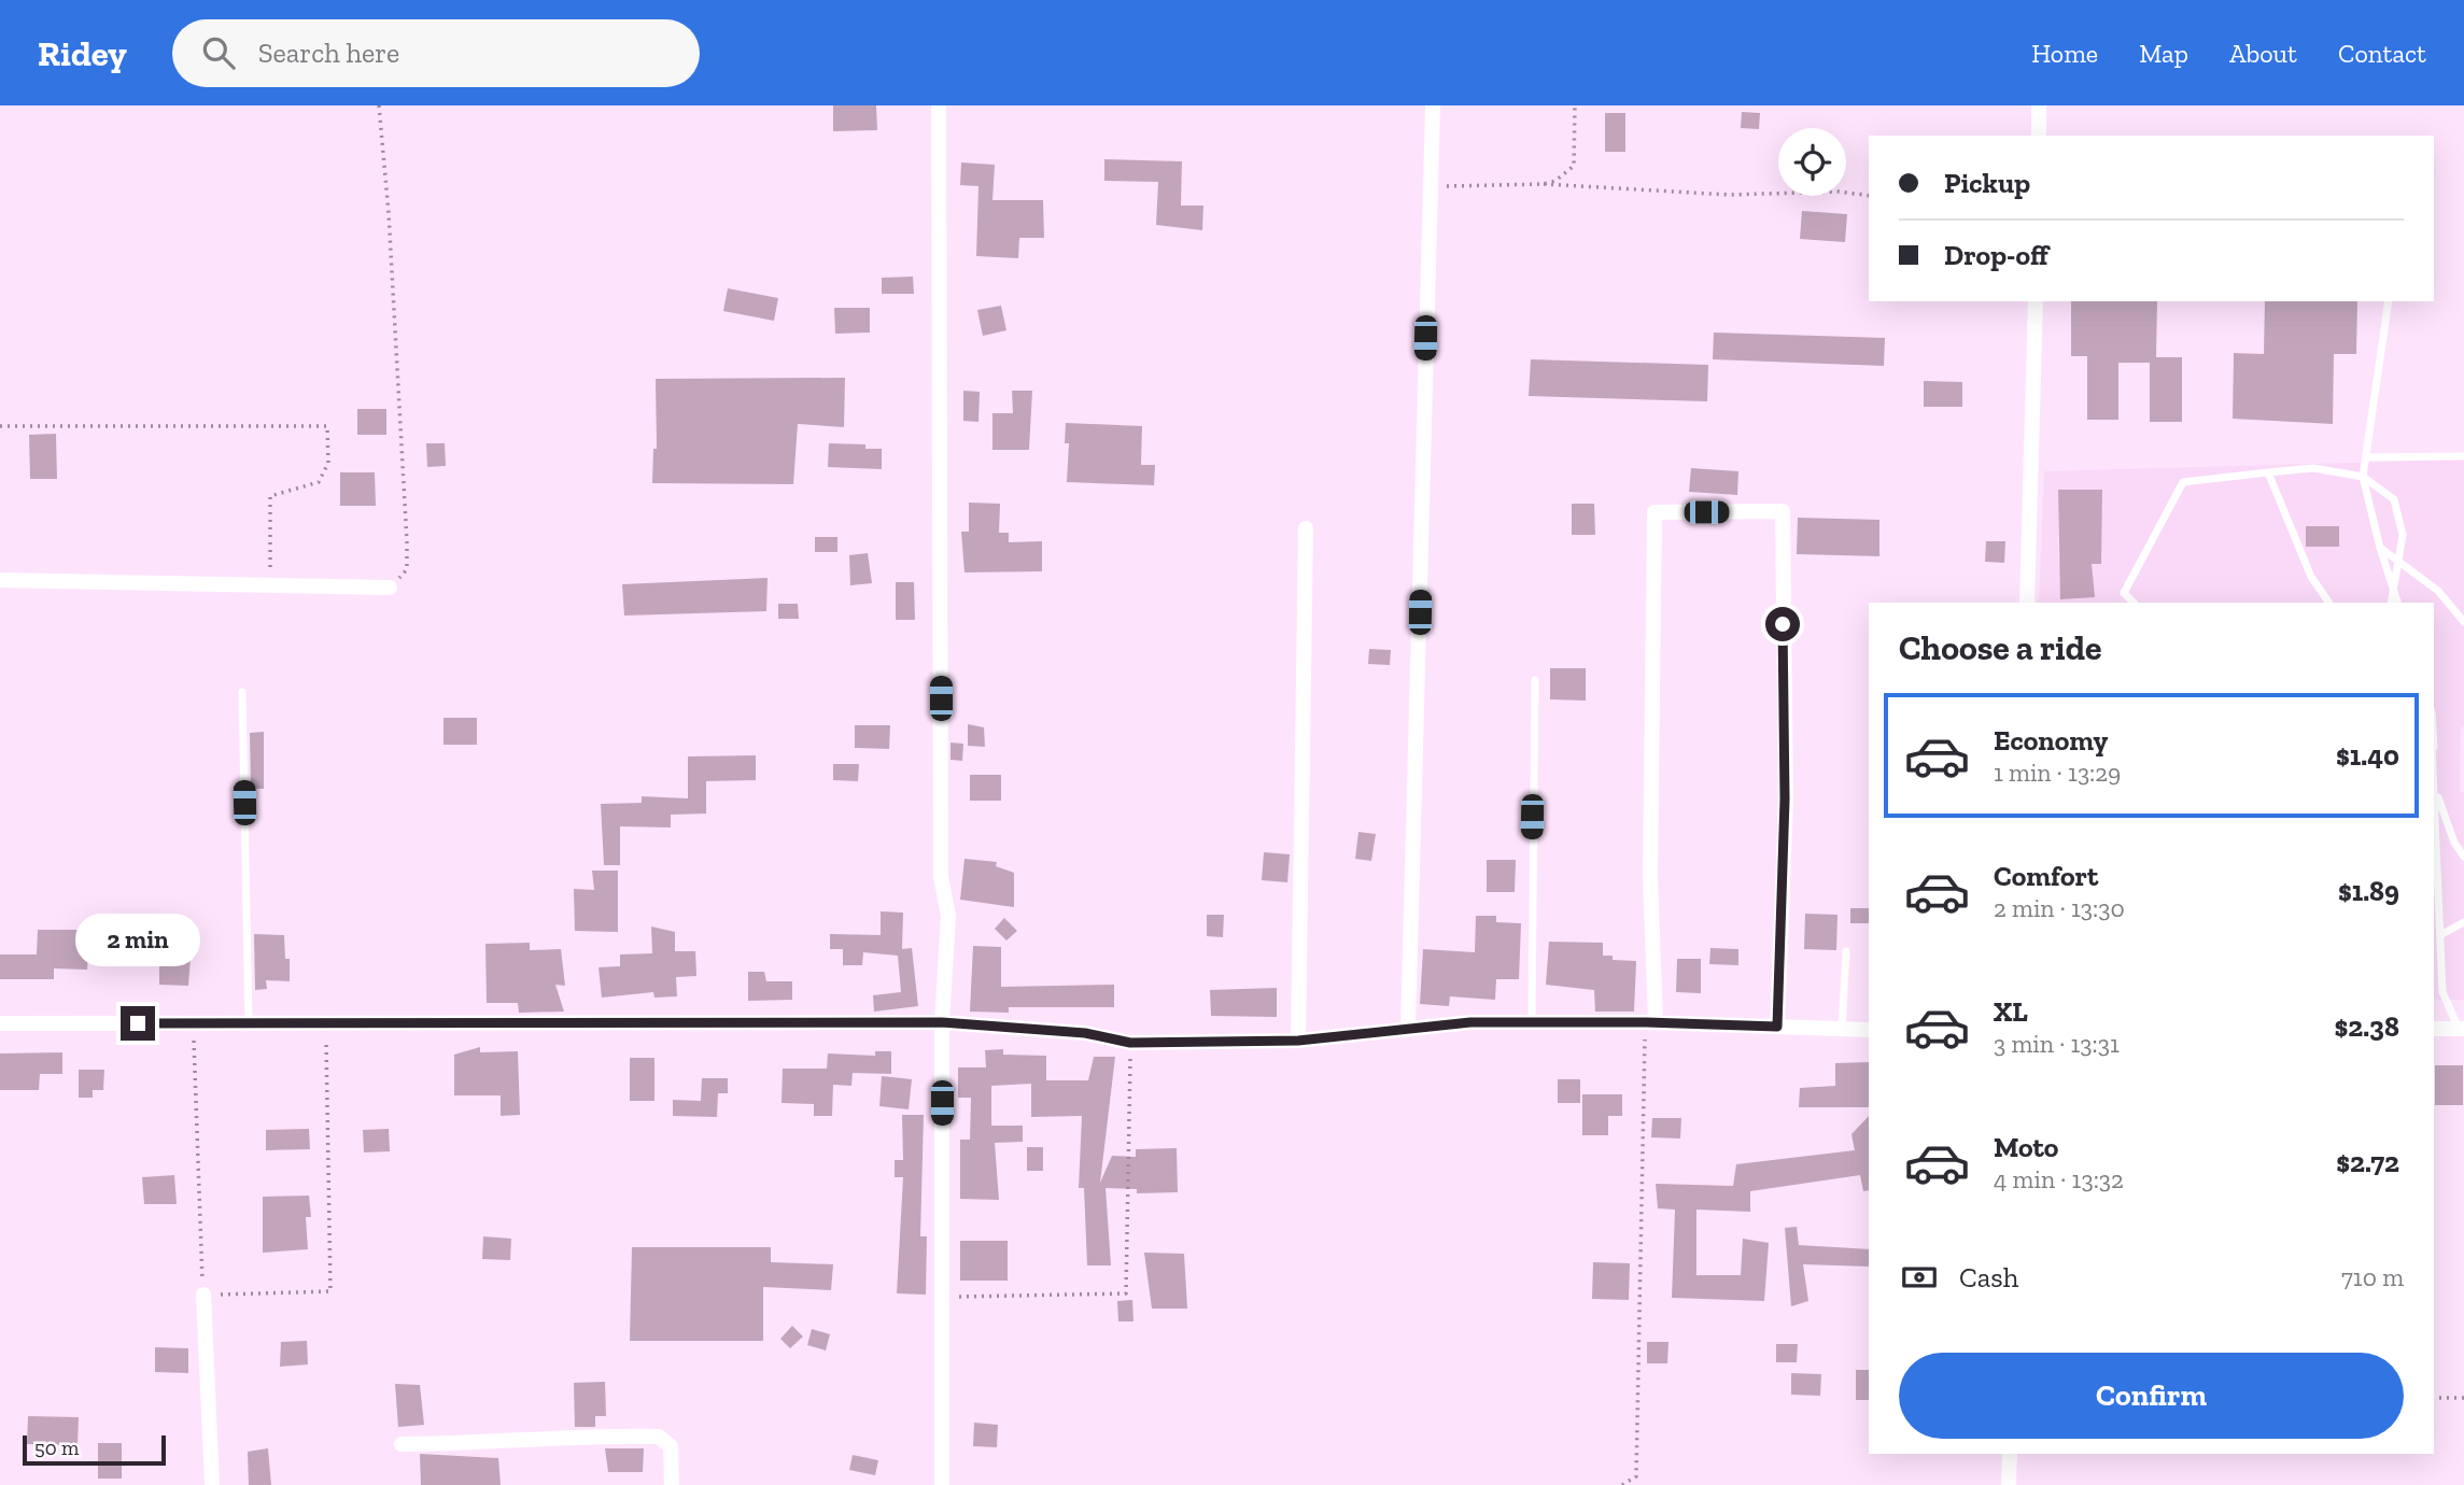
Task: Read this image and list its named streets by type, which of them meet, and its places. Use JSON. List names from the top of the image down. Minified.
{"scale_bar":"50 m","page":{"header":"Ridey","search":"Search here","nav":["Home","Map","About","Contact"],"banner":["Pickup","Drop-off"],"heading":"Choose a ride","list":[{"name":"Economy","note":"1 min · 13:29","value":"$1.40"},{"name":"Comfort","note":"2 min · 13:30","value":"$1.89"},{"name":"XL","note":"3 min · 13:31","value":"$2.38"},{"name":"Moto","note":"4 min · 13:32","value":"$2.72"}],"bubble":"2 min","pay":["Cash","710 m"],"buttons":"Confirm","scale":"50 m"}}
